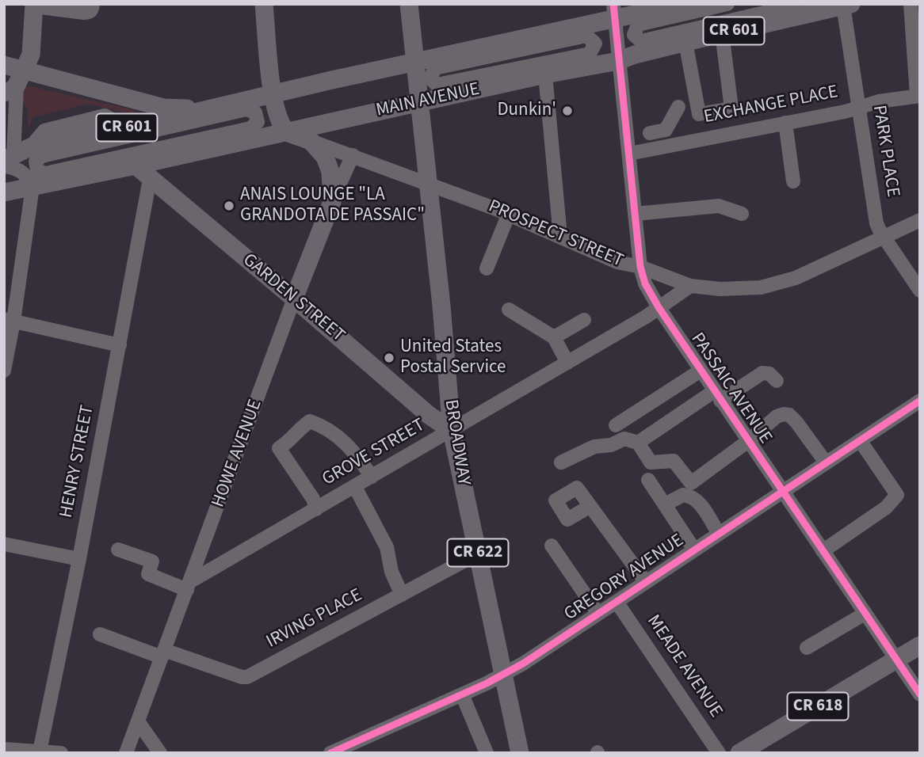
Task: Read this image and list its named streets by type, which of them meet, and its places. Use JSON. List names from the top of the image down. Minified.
{"streets":{"main road":["CR 601","MAIN AVENUE","PROSPECT STREET","GARDEN STREET","BROADWAY","HOWE AVENUE","CR 622","CR 618"],"street":["EXCHANGE PLACE","PARK PLACE","PASSAIC AVENUE","GROVE STREET","HENRY STREET","GREGORY AVENUE","IRVING PLACE","MEADE AVENUE"]},"crossings":[["CR 601","PASSAIC AVENUE"],["CR 601","BROADWAY"],["MAIN AVENUE","PARK PLACE"],["MAIN AVENUE","PROSPECT STREET"],["MAIN AVENUE","GARDEN STREET"],["MAIN AVENUE","PASSAIC AVENUE"],["MAIN AVENUE","BROADWAY"],["EXCHANGE PLACE","PARK PLACE"],["EXCHANGE PLACE","PASSAIC AVENUE"],["PARK PLACE","PROSPECT STREET"],["PROSPECT STREET","PASSAIC AVENUE"],["PROSPECT STREET","BROADWAY"],["PROSPECT STREET","GROVE STREET"],["PROSPECT STREET","HOWE AVENUE"],["GARDEN STREET","BROADWAY"],["GARDEN STREET","GROVE STREET"],["GARDEN STREET","HOWE AVENUE"],["GARDEN STREET","HENRY STREET"],["PASSAIC AVENUE","GROVE STREET"],["PASSAIC AVENUE","GREGORY AVENUE"],["PASSAIC AVENUE","CR 618"],["BROADWAY","GROVE STREET"],["BROADWAY","GREGORY AVENUE"],["BROADWAY","IRVING PLACE"],["GROVE STREET","HOWE AVENUE"],["HOWE AVENUE","IRVING PLACE"],["GREGORY AVENUE","MEADE AVENUE"]],"places":["Dunkin'","ANAIS LOUNGE \"LA GRANDOTA DE PASSAIC\"","United States Postal Service"]}
